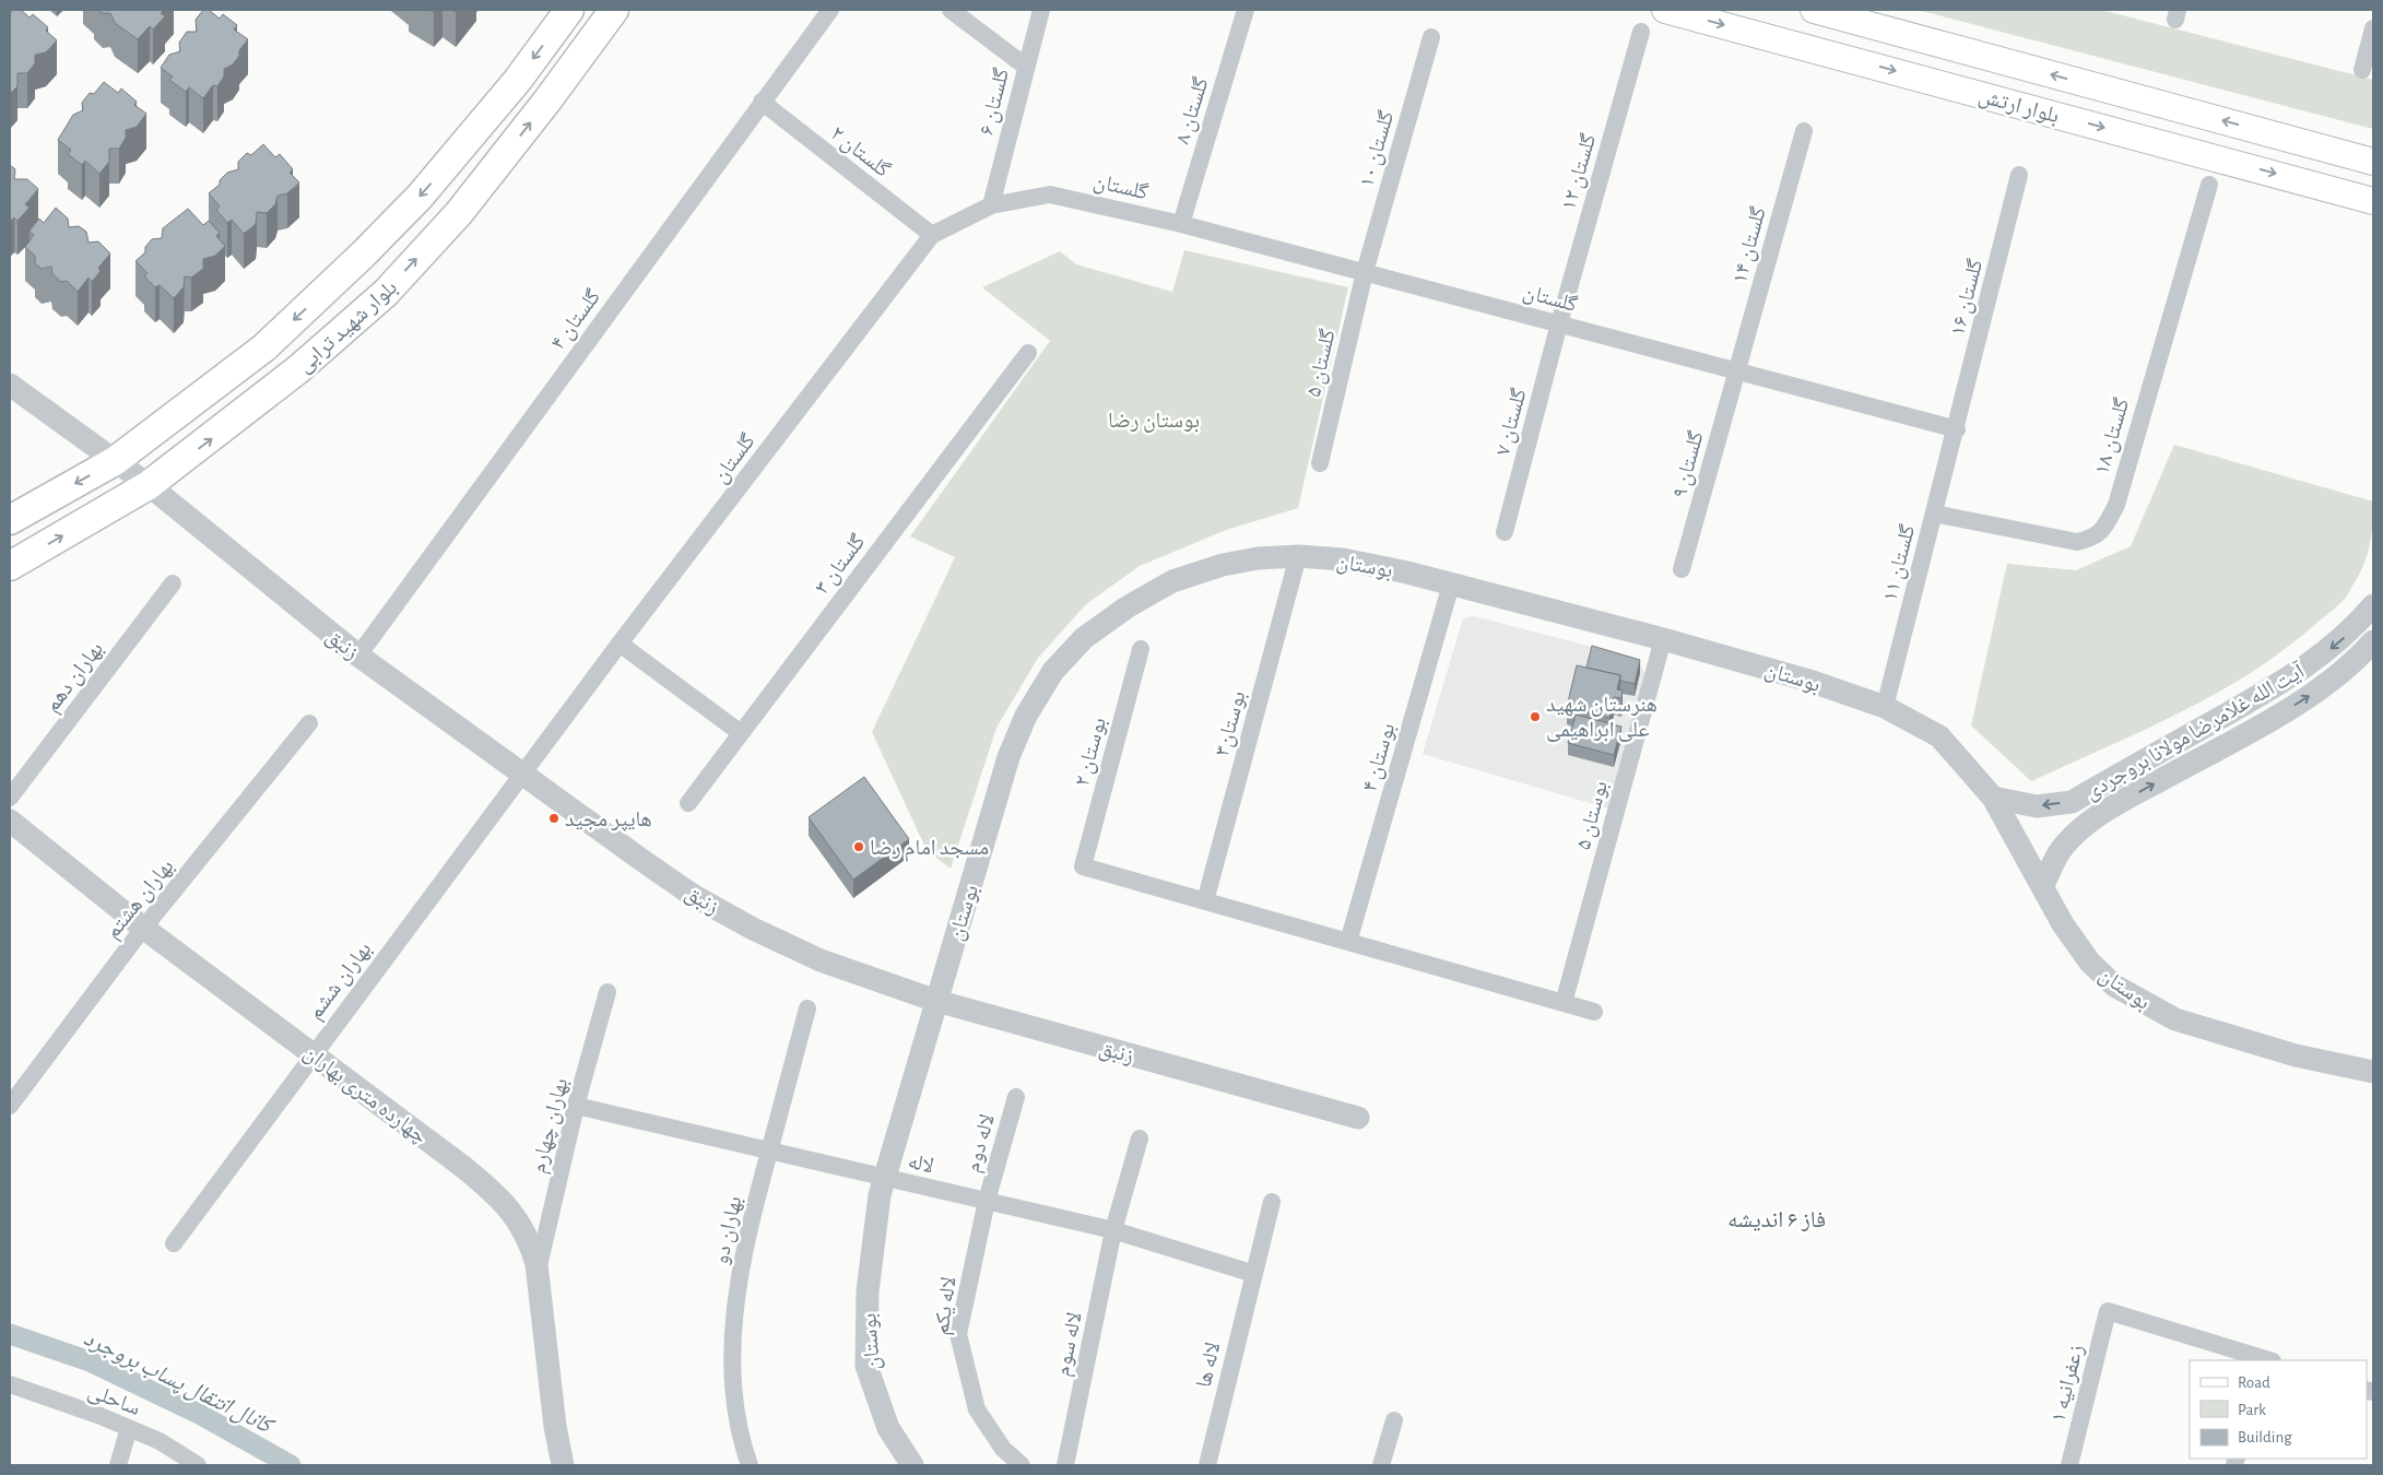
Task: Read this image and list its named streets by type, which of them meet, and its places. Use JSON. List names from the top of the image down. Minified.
{"streets":{"main road":["بلوار ارتش","بلوار شهید ترابی"],"street":["گلستان ۶","گلستان ۸","گلستان ۱۰","گلستان ۲","گلستان ۱۲","گلستان","گلستان ۱۴","گلستان ۱۶","گلستان ۴","گلستان ۵","گلستان ۷","گلستان ۱۸","گلستان ۹","گلستان ۱۱","گلستان ۳","بوستان","زنبق","بهاران دهم","بوستان۳","آیت الله غلامرضا مولانا بروجردی","بوستان ۲","بوستان ۴","بوستان ۵","بهاران هشتم","بهاران ششم","چهارده متری بهاران","بهاران چهارم","لاله دوم","لاله","بهاران دو","لاله یکم","لاله سوم","لاله ها","زعفرانیه ۱","ساحلی"]},"crossings":[["گلستان ۶","گلستان"],["گلستان ۸","گلستان"],["گلستان ۱۰","گلستان"],["گلستان ۱۰","گلستان ۵"],["گلستان ۲","گلستان"],["گلستان ۲","گلستان ۴"],["گلستان ۱۲","گلستان"],["گلستان ۱۲","گلستان ۷"],["گلستان","گلستان ۱۴"],["گلستان","گلستان ۱۶"],["گلستان","گلستان ۵"],["گلستان","گلستان ۷"],["گلستان","گلستان ۹"],["گلستان","گلستان ۱۱"],["گلستان","زنبق"],["گلستان","بهاران ششم"],["گلستان ۱۴","گلستان ۹"],["گلستان ۱۶","گلستان ۱۱"],["گلستان ۴","زنبق"],["بلوار شهید ترابی","زنبق"],["گلستان ۱۸","گلستان ۱۱"],["گلستان ۱۱","بوستان"],["بوستان","زنبق"],["بوستان","بوستان۳"],["بوستان","آیت الله غلامرضا مولانا بروجردی"],["بوستان","بوستان ۴"],["بوستان","بوستان ۵"],["بوستان","لاله"],["زنبق","بهاران ششم"],["بوستان۳","بوستان ۲"],["بهاران هشتم","چهارده متری بهاران"],["بهاران ششم","چهارده متری بهاران"],["چهارده متری بهاران","بهاران چهارم"],["بهاران چهارم","لاله"],["لاله دوم","لاله"],["لاله دوم","لاله یکم"],["لاله","بهاران دو"],["لاله","لاله یکم"],["لاله","لاله سوم"],["لاله","لاله ها"]],"districts":["فاز ۶ اندیشه"],"water":["کانال انتقال پساب بروجرد"],"parks":["بوستان رضا"],"places":["هنرستان شهید علی ابراهیمی","هایپر مجید","مسجد امام رضا"],"legend":["Road","Park","Building"]}
